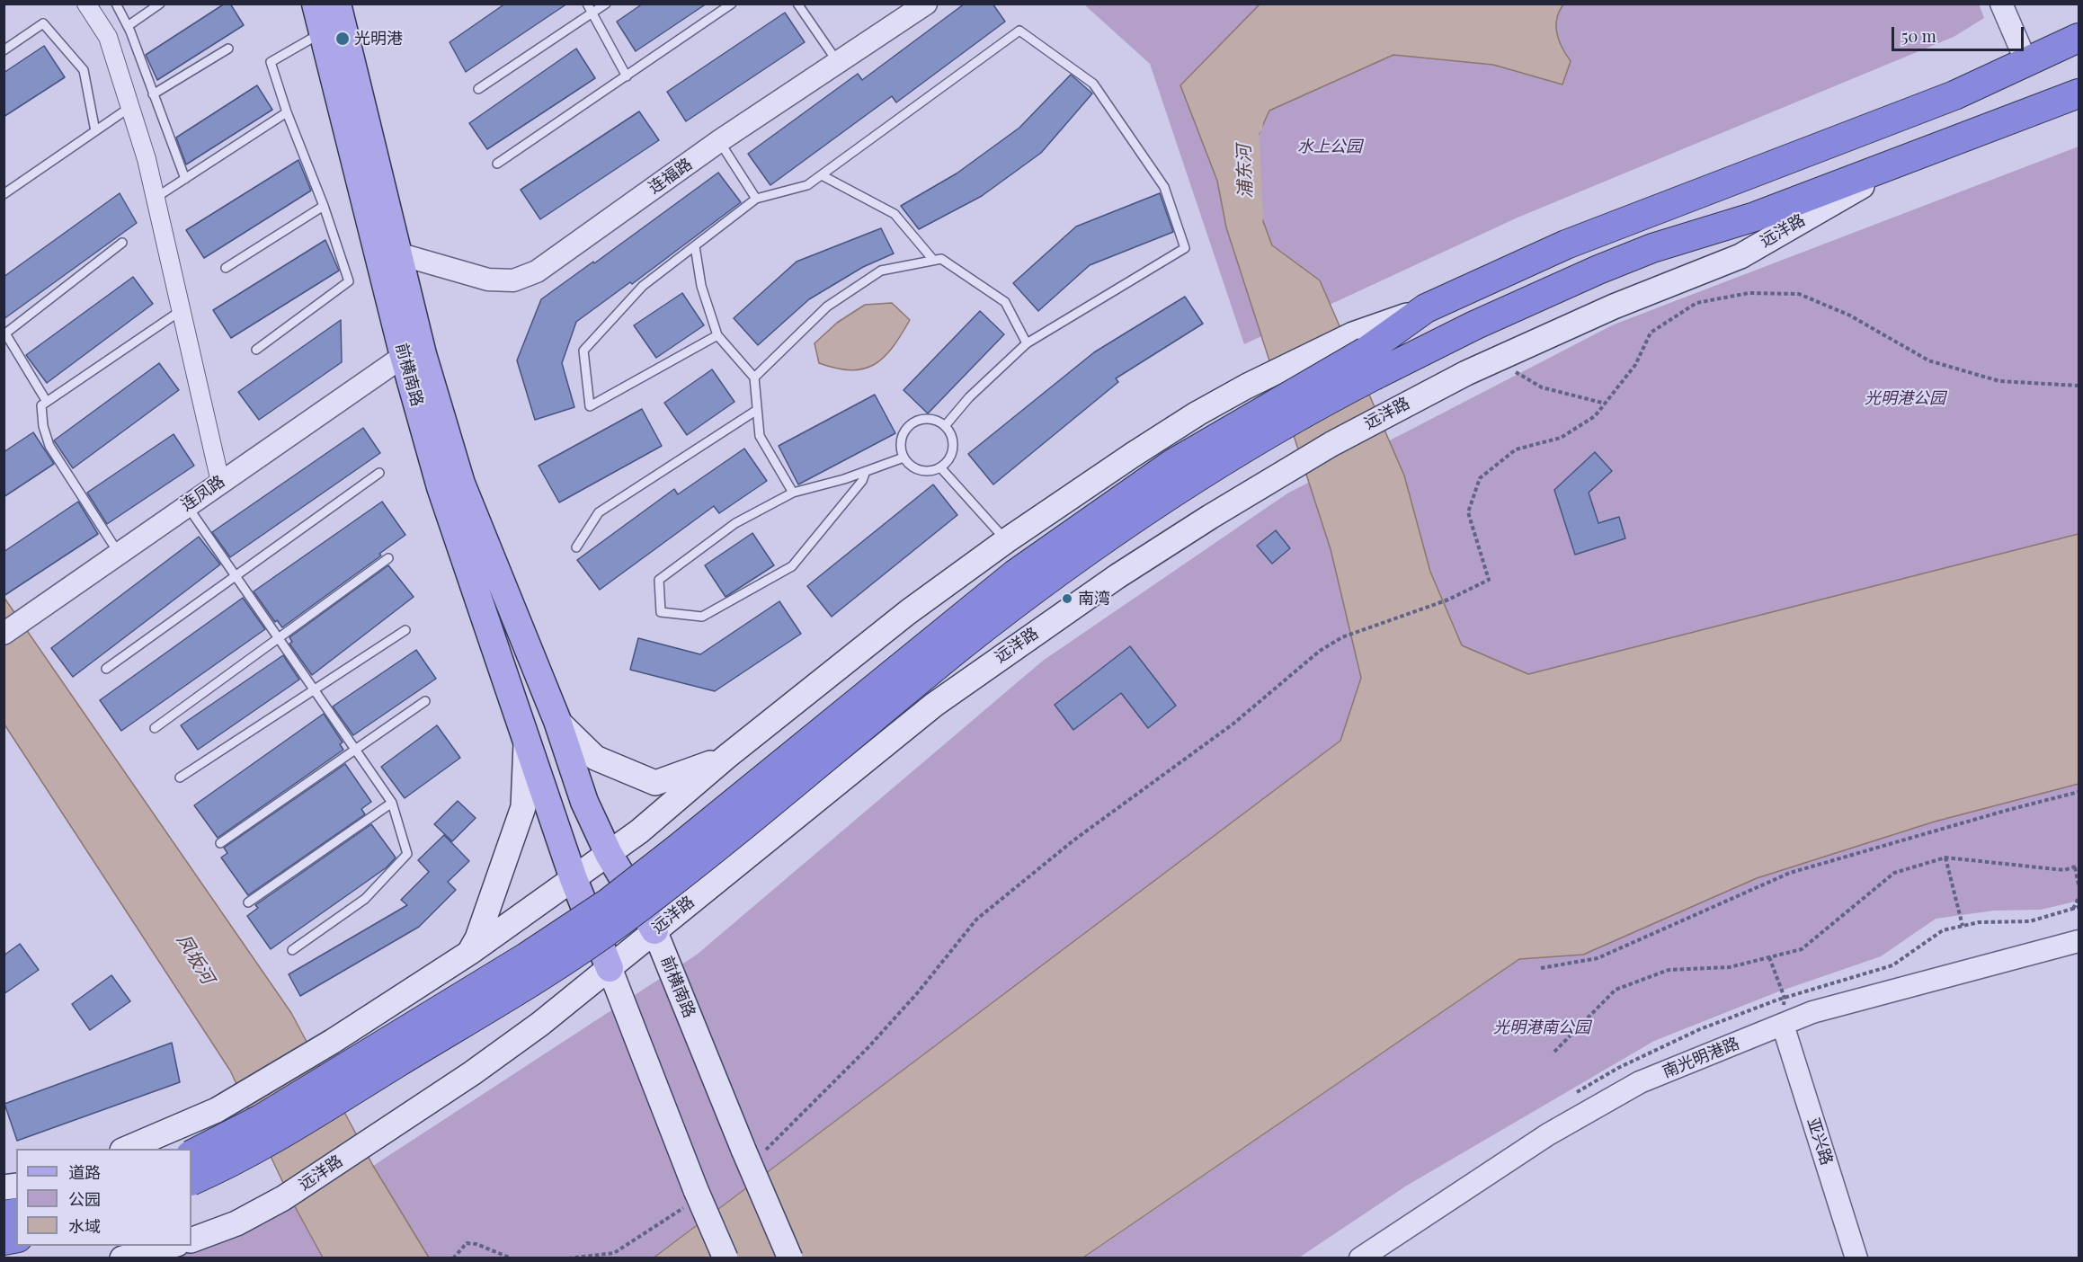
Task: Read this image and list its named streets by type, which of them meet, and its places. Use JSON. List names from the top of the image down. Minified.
{"streets":{"highway":["远洋路"],"main road":["前横南路"],"street":["连福路","连凤路","南光明港路","亚兴路"]},"crossings":[["连福路","前横南路"],["远洋路","前横南路"],["前横南路","连凤路"],["南光明港路","亚兴路"]],"water":["浦东河","凤坂河"],"parks":["水上公园","光明港公园","光明港南公园"],"places":["光明港","南湾"],"legend":["道路","公园","水域"],"scale_bar":"50 m"}
